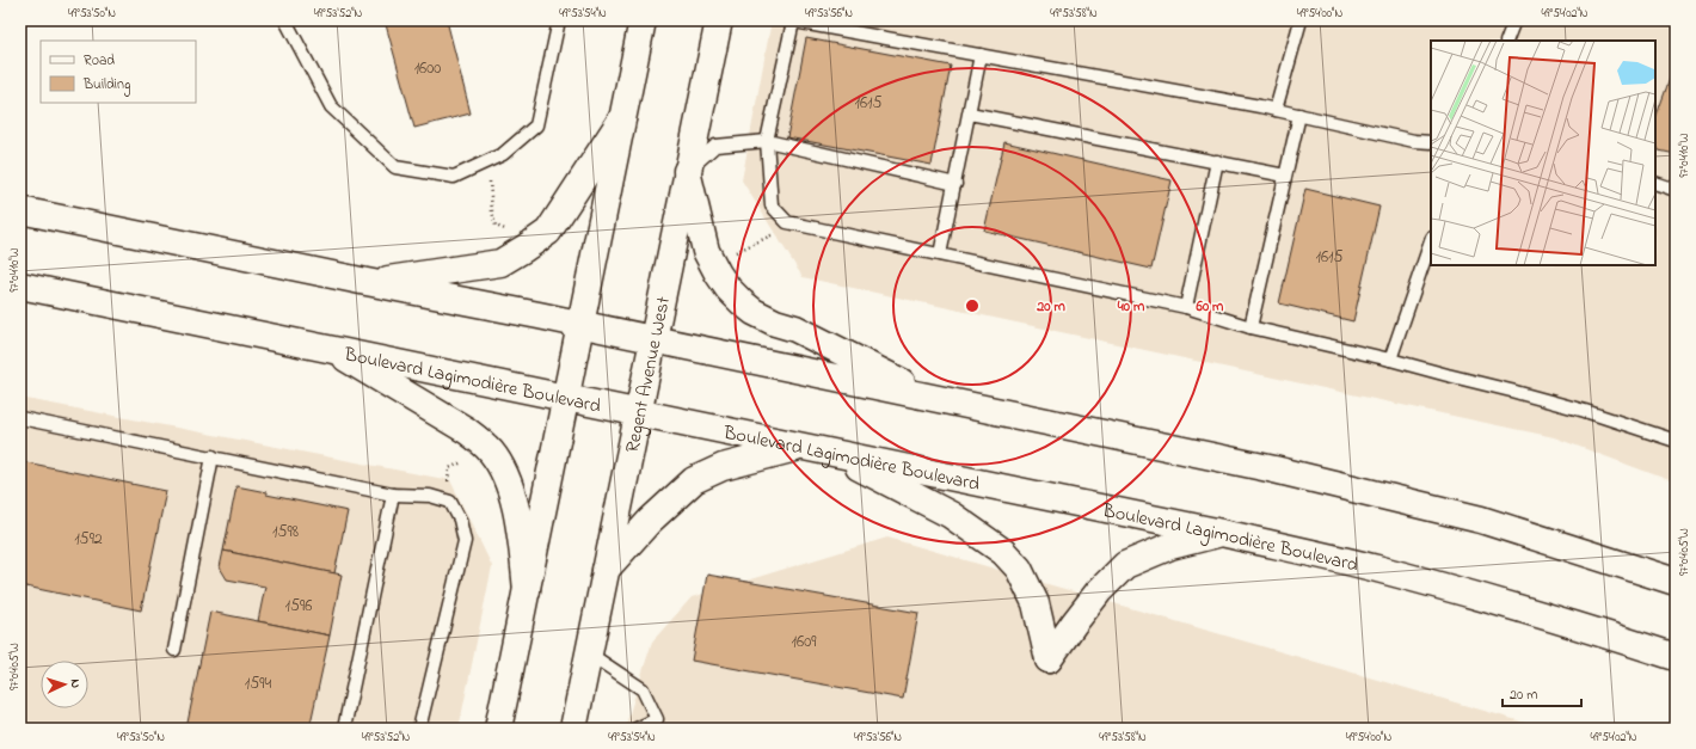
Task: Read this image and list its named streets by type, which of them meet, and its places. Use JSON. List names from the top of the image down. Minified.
{"streets":{"main road":["Regent Avenue West","Boulevard Lagimodière Boulevard"]},"crossings":[["Regent Avenue West","Boulevard Lagimodière Boulevard"]],"house_numbers":["1600","1615","1615","1598","1592","1596","1609","1594"],"legend":["Road","Building"],"scale_bar":"20 m","north":"right","coordinates":["49°53'50\"N","49°53'52\"N","49°53'54\"N","49°53'56\"N","49°53'58\"N","49°54'00\"N","49°54'02\"N","97°04'10\"W","97°04'05\"W"],"rings":["20 m","40 m","60 m"]}
